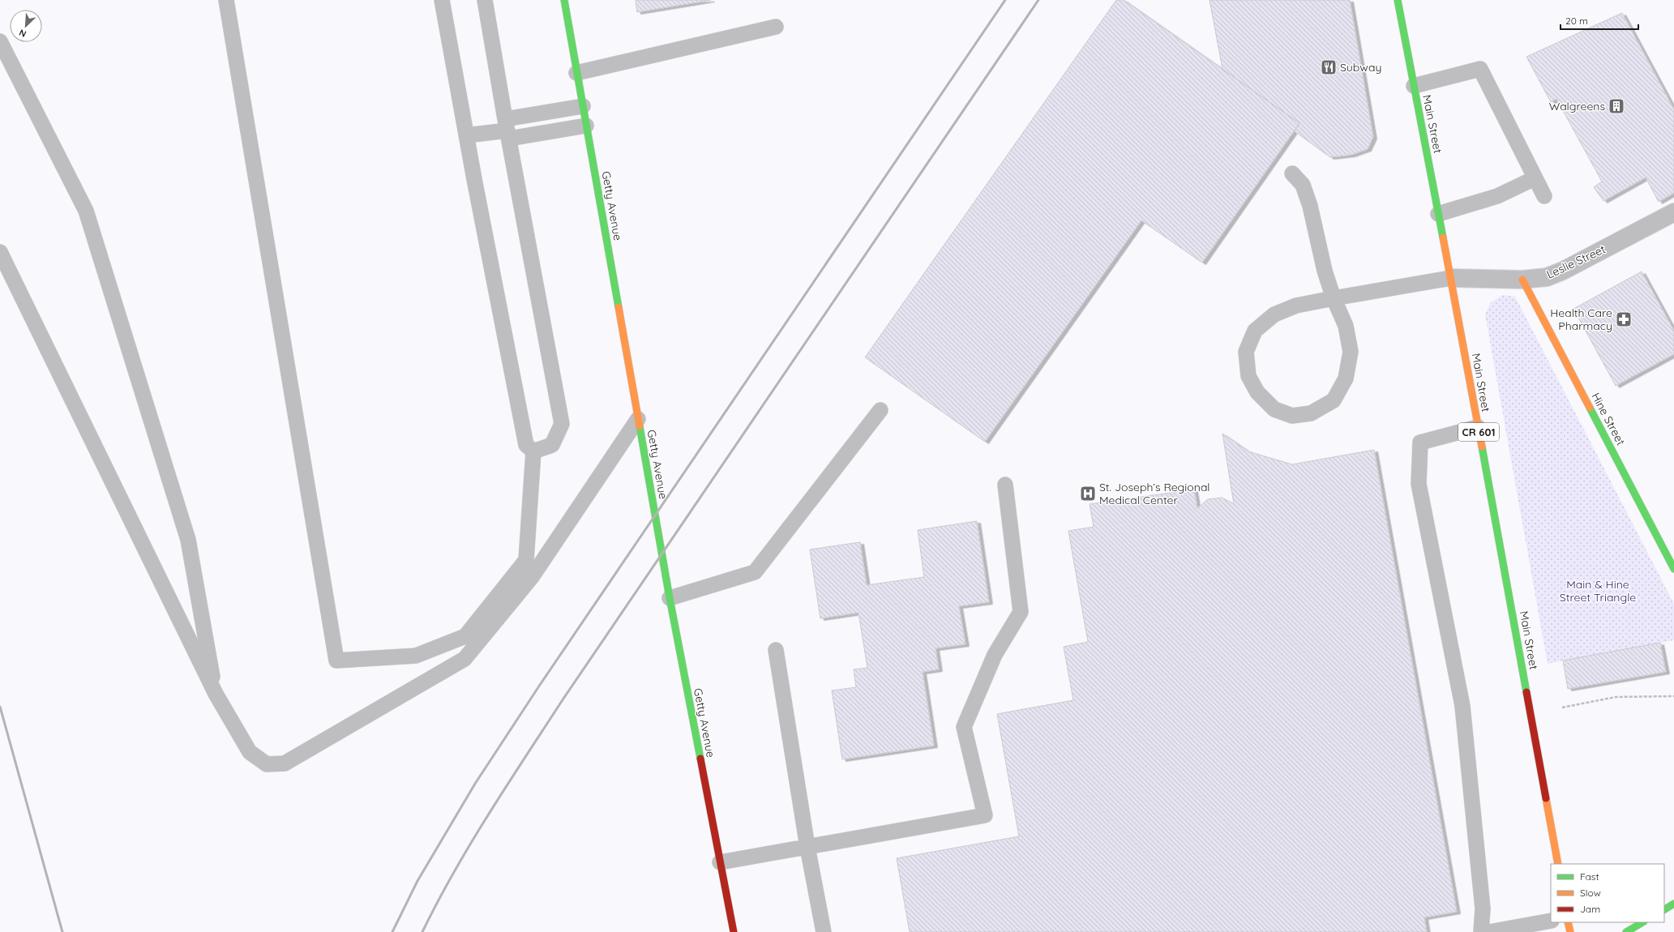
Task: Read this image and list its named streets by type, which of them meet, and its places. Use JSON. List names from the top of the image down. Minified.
{"streets":{"main road":["Main Street","Getty Avenue","Hine Street","CR 601"],"street":["Leslie Street"]},"crossings":[["Main Street","Leslie Street"],["Leslie Street","Hine Street"]],"parks":["Main & Hine Street Triangle"],"places":{"restaurant":["Subway"],"building":["Walgreens"],"pharmacy":["Health Care Pharmacy"],"hospital":["St. Joseph’s Regional Medical Center"]},"legend":["Fast","Slow","Jam"],"scale_bar":"20 m","north":"bottom left"}
